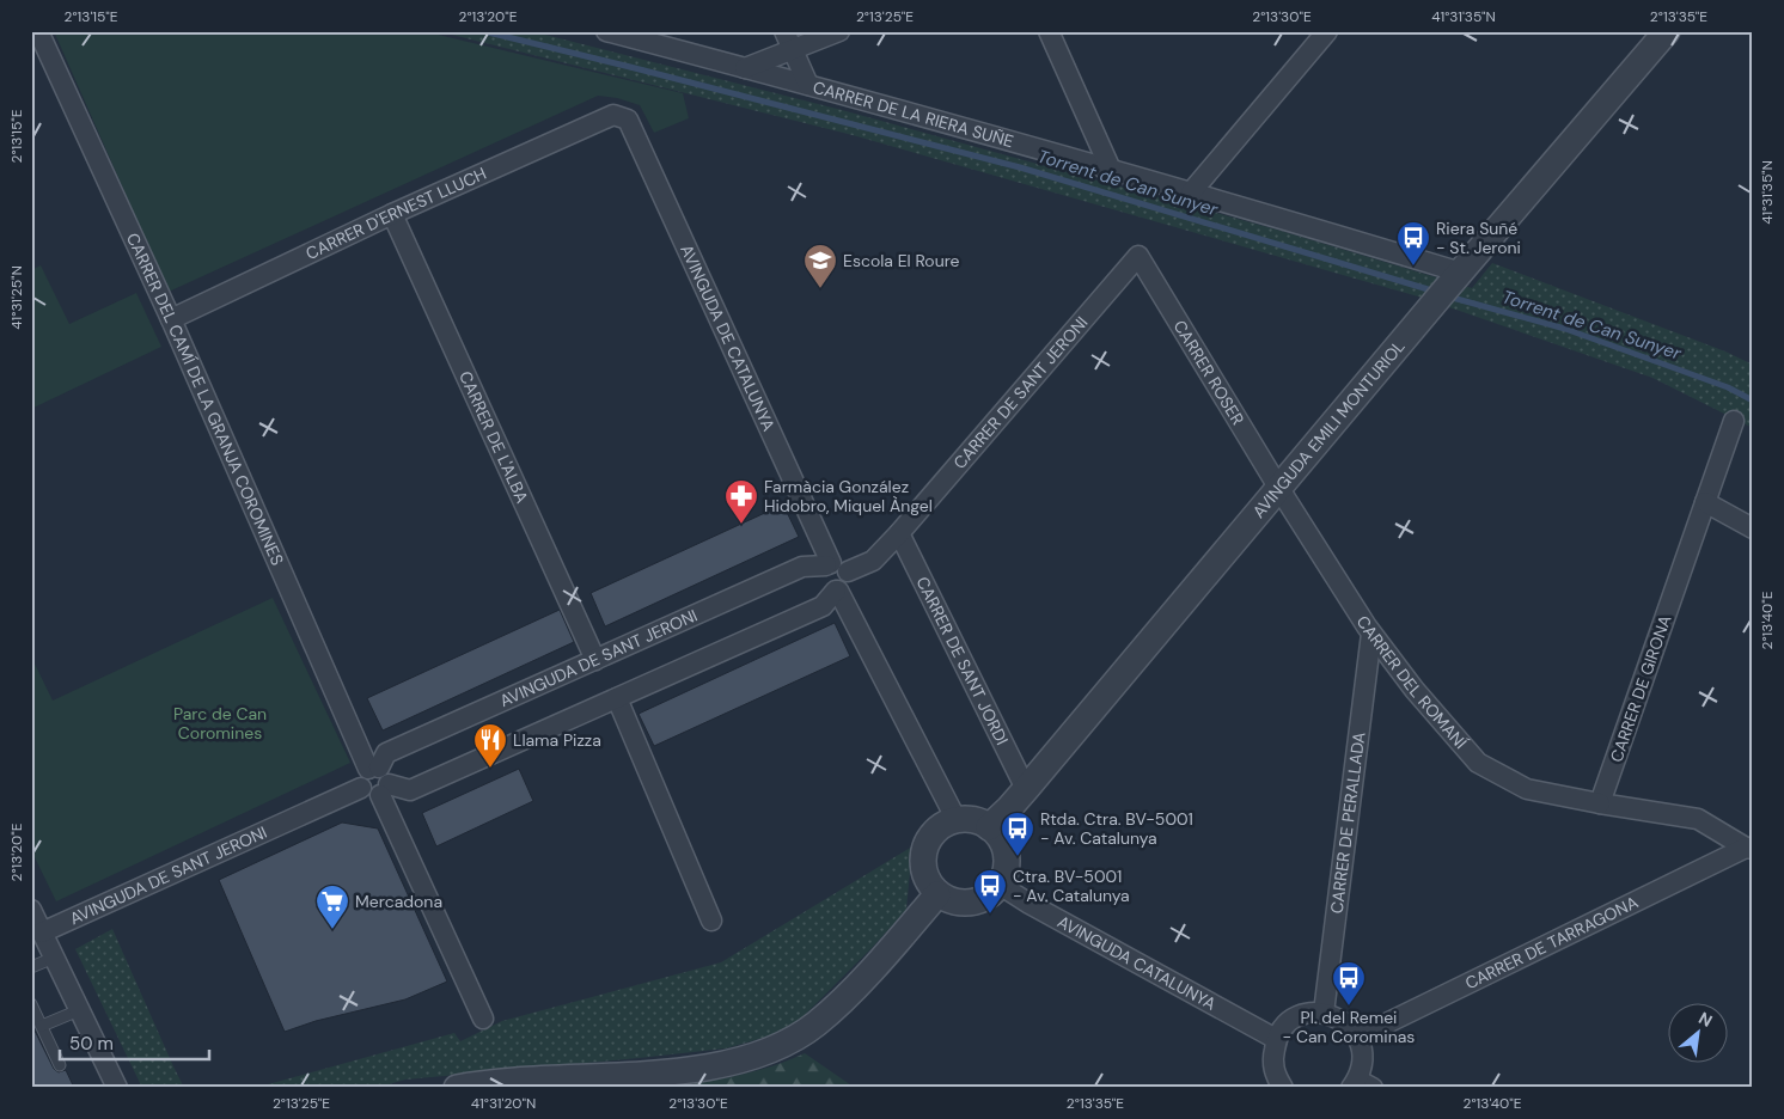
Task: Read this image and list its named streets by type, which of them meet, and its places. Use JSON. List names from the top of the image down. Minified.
{"streets":{"street":["CARRER DE LA RIERA SUÑE","CARRER D'ERNEST LLUCH","AVINGUDA DE CATALUNYA","CARRER ROSER","CARRER DE SANT JERONI","CARRER DEL CAMÍ DE LA GRANJA COROMINES","AVINGUDA EMILI MONTURIOL","CARRER DE L'ALBA","AVINGUDA DE SANT JERONI","CARRER DE SANT JORDI","CARRER DEL ROMANÍ","CARRER DE GIRONA","CARRER DE PERALLADA","CARRER DE TARRAGONA","AVINGUDA CATALUNYA"]},"crossings":[["CARRER DE LA RIERA SUÑE","AVINGUDA EMILI MONTURIOL"],["CARRER D'ERNEST LLUCH","AVINGUDA DE CATALUNYA"],["CARRER D'ERNEST LLUCH","CARRER DEL CAMÍ DE LA GRANJA COROMINES"],["CARRER D'ERNEST LLUCH","CARRER DE L'ALBA"],["AVINGUDA DE CATALUNYA","CARRER DE SANT JERONI"],["AVINGUDA DE CATALUNYA","AVINGUDA DE SANT JERONI"],["CARRER ROSER","CARRER DE SANT JERONI"],["CARRER ROSER","AVINGUDA EMILI MONTURIOL"],["CARRER ROSER","CARRER DEL ROMANÍ"],["CARRER DE SANT JERONI","AVINGUDA DE SANT JERONI"],["CARRER DE SANT JERONI","CARRER DE SANT JORDI"],["CARRER DEL CAMÍ DE LA GRANJA COROMINES","AVINGUDA DE SANT JERONI"],["AVINGUDA EMILI MONTURIOL","CARRER DE SANT JORDI"],["AVINGUDA EMILI MONTURIOL","CARRER DEL ROMANÍ"],["AVINGUDA EMILI MONTURIOL","AVINGUDA CATALUNYA"],["CARRER DE L'ALBA","AVINGUDA DE SANT JERONI"],["CARRER DEL ROMANÍ","CARRER DE GIRONA"],["CARRER DEL ROMANÍ","CARRER DE PERALLADA"]],"water":["Torrent de Can Sunyer"],"parks":["Parc de Can Coromines"],"places":{"bus stop":["Riera Suñé - St. Jeroni","Rtda. Ctra. BV-5001 - Av. Catalunya","Ctra. BV-5001 - Av. Catalunya","Pl. del Remei - Can Corominas"],"school or university":["Escola El Roure"],"pharmacy":["Farmàcia González Hidobro, Miquel Àngel"],"restaurant":["Llama Pizza"],"supermarket":["Mercadona"]},"scale_bar":"50 m","north":"top right","coordinates":["2°13'15\"E","2°13'20\"E","2°13'25\"E","2°13'30\"E","41°31'35\"N","2°13'35\"E","41°31'25\"N","2°13'40\"E","41°31'20\"N"]}
